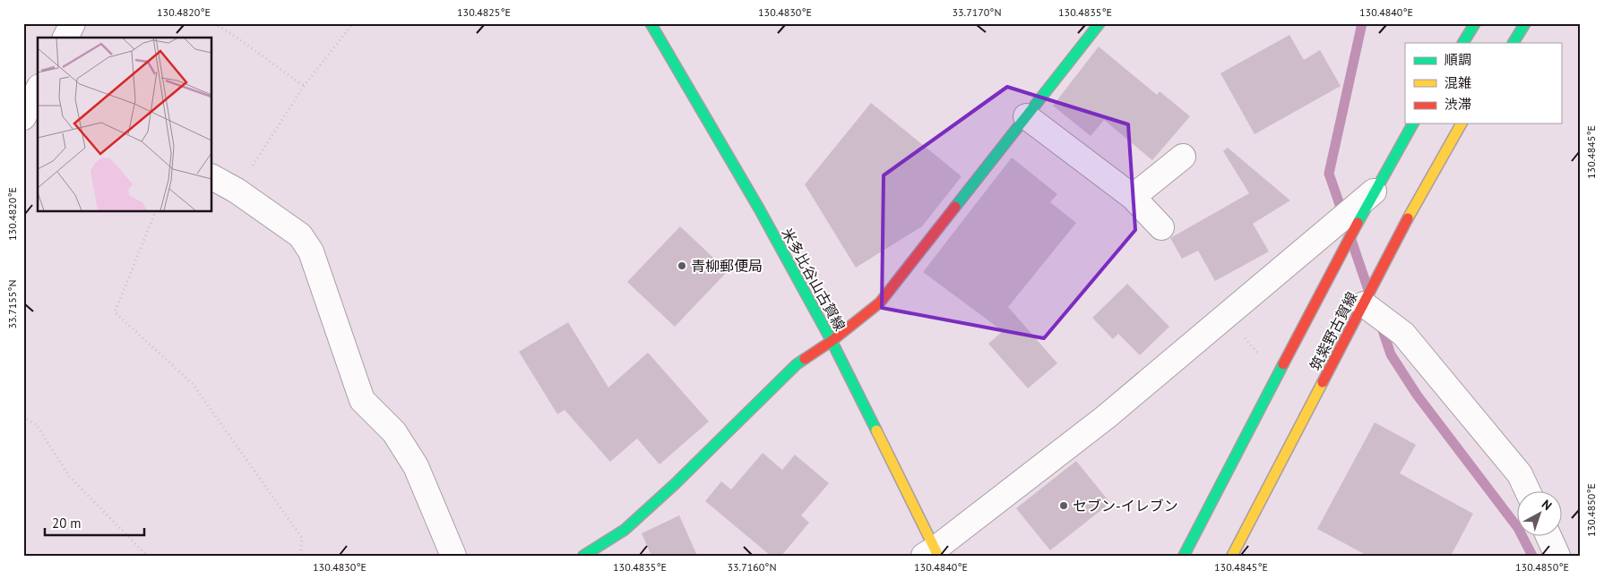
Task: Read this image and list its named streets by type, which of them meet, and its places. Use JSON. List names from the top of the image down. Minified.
{"streets":{"main road":["米多比谷山古賀線","筑紫野古賀線"]},"places":["青柳郵便局","セブン-イレブン"],"legend":["順調","混雑","渋滞"],"scale_bar":"20 m","north":"top right","coordinates":["130.4820°E","130.4825°E","130.4830°E","33.7170°N","130.4835°E","130.4840°E","130.4845°E","33.7155°N","130.4850°E","33.7160°N"]}
